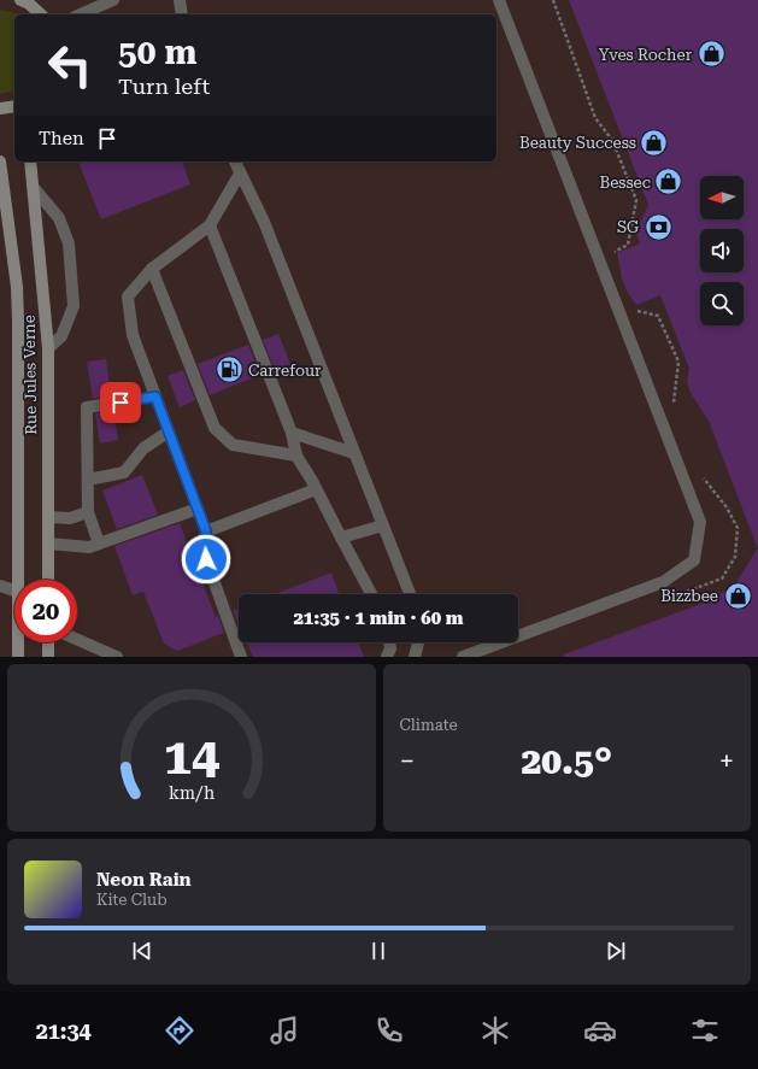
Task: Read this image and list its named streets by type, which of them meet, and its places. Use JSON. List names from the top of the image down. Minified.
{"streets":{"street":["Rue Jules Verne"]},"places":{"shop":["Yves Rocher","Beauty Success","Bessec","Bizzbee"],"bank":["SG"],"fuel station":["Carrefour"]},"north":"left","page":{"turn":["50 m","Turn left"],"then":"Then","limit":"20","trip":"21:35 · 1 min · 60 m","tile":"Climate","heat":["−","20.5°","+"],"song":["Neon Rain","Kite Club"],"tabs":"21:34","gauge":["14","km/h"]}}
